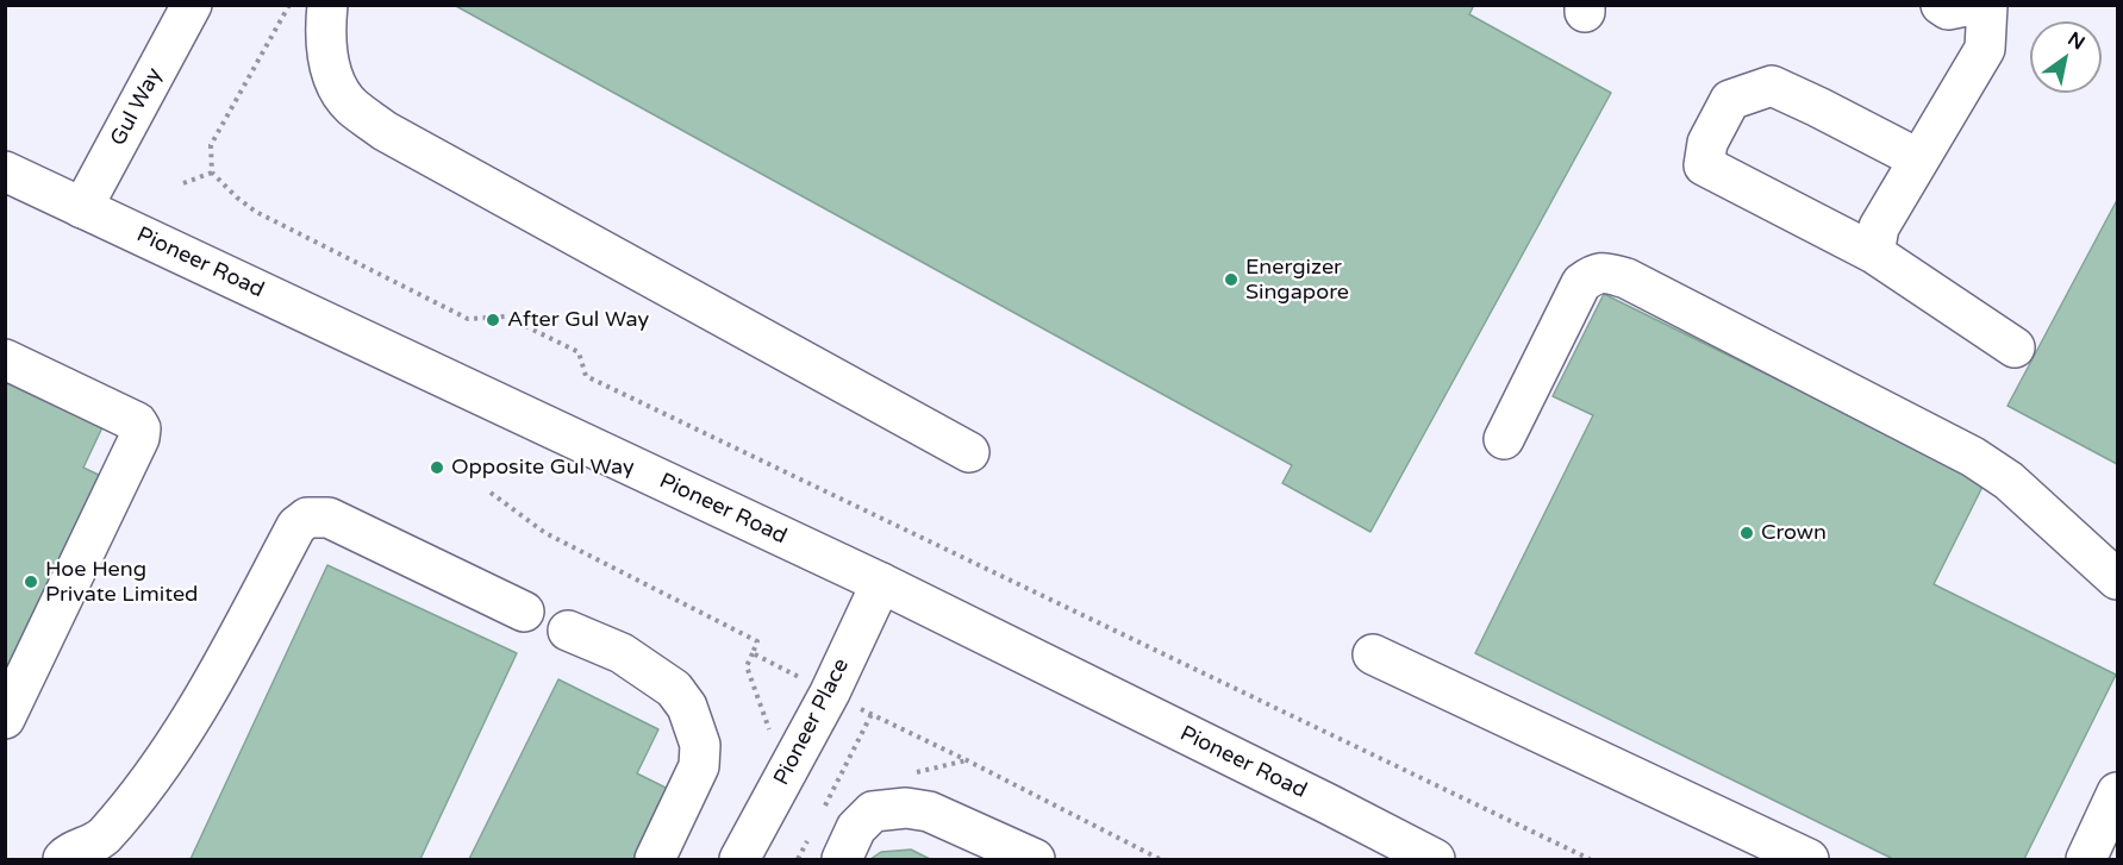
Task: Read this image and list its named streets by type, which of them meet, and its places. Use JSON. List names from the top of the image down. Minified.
{"streets":{"main road":["Gul Way","Pioneer Road","Pioneer Place"]},"crossings":[["Gul Way","Pioneer Road"],["Pioneer Road","Pioneer Place"]],"places":["Energizer Singapore","After Gul Way","Opposite Gul Way","Crown","Hoe Heng Private Limited"],"north":"top right"}
